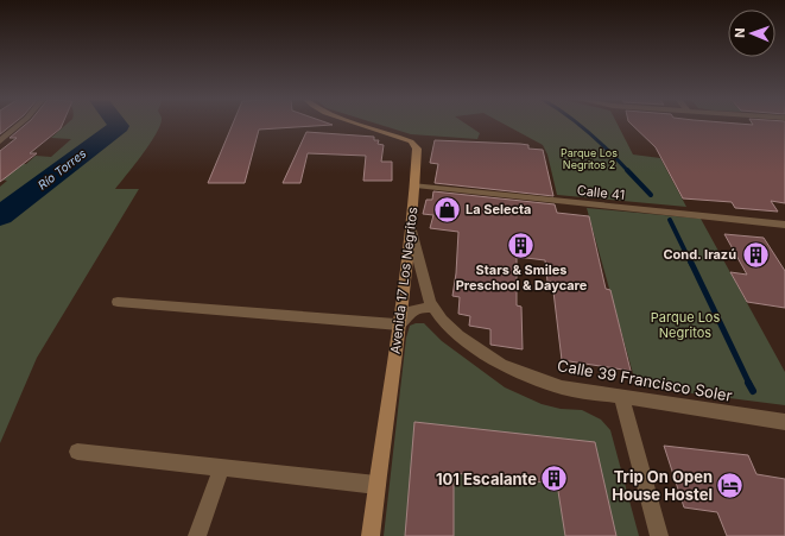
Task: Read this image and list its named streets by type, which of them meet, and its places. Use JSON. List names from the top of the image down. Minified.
{"streets":{"street":["Calle 41","Avenida 17 Los Negritos","Calle 39 Francisco Soler"]},"crossings":[["Calle 41","Avenida 17 Los Negritos"],["Avenida 17 Los Negritos","Calle 39 Francisco Soler"]],"water":["Río Torres"],"parks":["Parque Los Negritos 2","Parque Los Negritos"],"places":{"shop":["La Selecta"],"building":["Stars & Smiles Preschool & Daycare","Cond. Irazú","101 Escalante"],"hotel":["Trip On Open House Hostel"]},"north":"left"}
